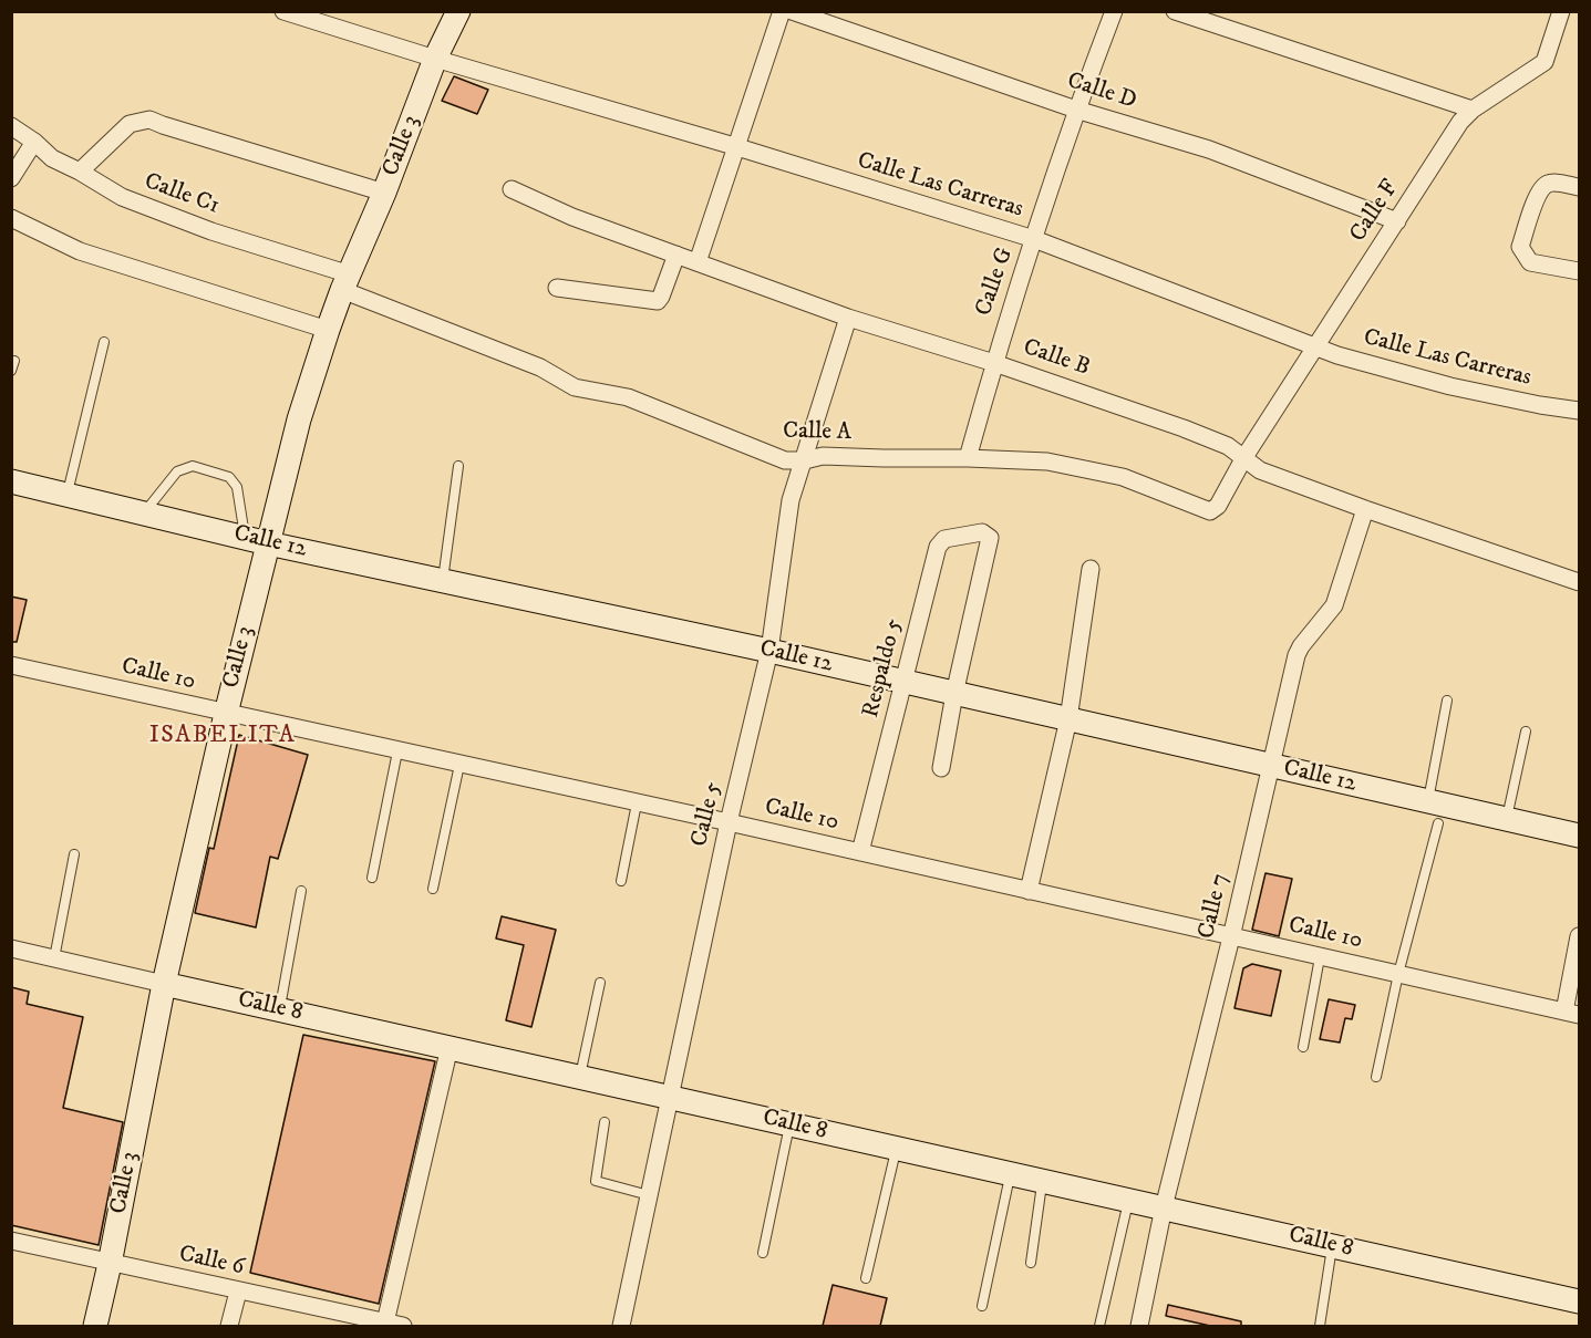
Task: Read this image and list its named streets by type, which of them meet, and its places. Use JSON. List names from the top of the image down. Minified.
{"streets":{"street":["Calle D","Calle 3","Calle Las Carreras","Calle C1","Calle F","Calle G","Calle B","Calle A","Calle 12","Respaldo 5","Calle 10","Calle 5","Calle 7","Calle 8","Calle 6"]},"crossings":[["Calle D","Calle F"],["Calle D","Calle G"],["Calle 3","Calle Las Carreras"],["Calle 3","Calle C1"],["Calle 3","Calle A"],["Calle 3","Calle 12"],["Calle 3","Calle 10"],["Calle 3","Calle 8"],["Calle 3","Calle 6"],["Calle Las Carreras","Calle F"],["Calle Las Carreras","Calle G"],["Calle C1","Calle A"],["Calle F","Calle B"],["Calle F","Calle A"],["Calle G","Calle B"],["Calle G","Calle A"],["Calle B","Calle A"],["Calle B","Calle 5"],["Calle B","Calle 7"],["Calle A","Calle 5"],["Calle 12","Respaldo 5"],["Calle 12","Calle 5"],["Calle 12","Calle 7"],["Respaldo 5","Calle 10"],["Calle 10","Calle 5"],["Calle 10","Calle 7"],["Calle 5","Calle 8"],["Calle 7","Calle 8"]],"districts":["ISABELITA"]}
